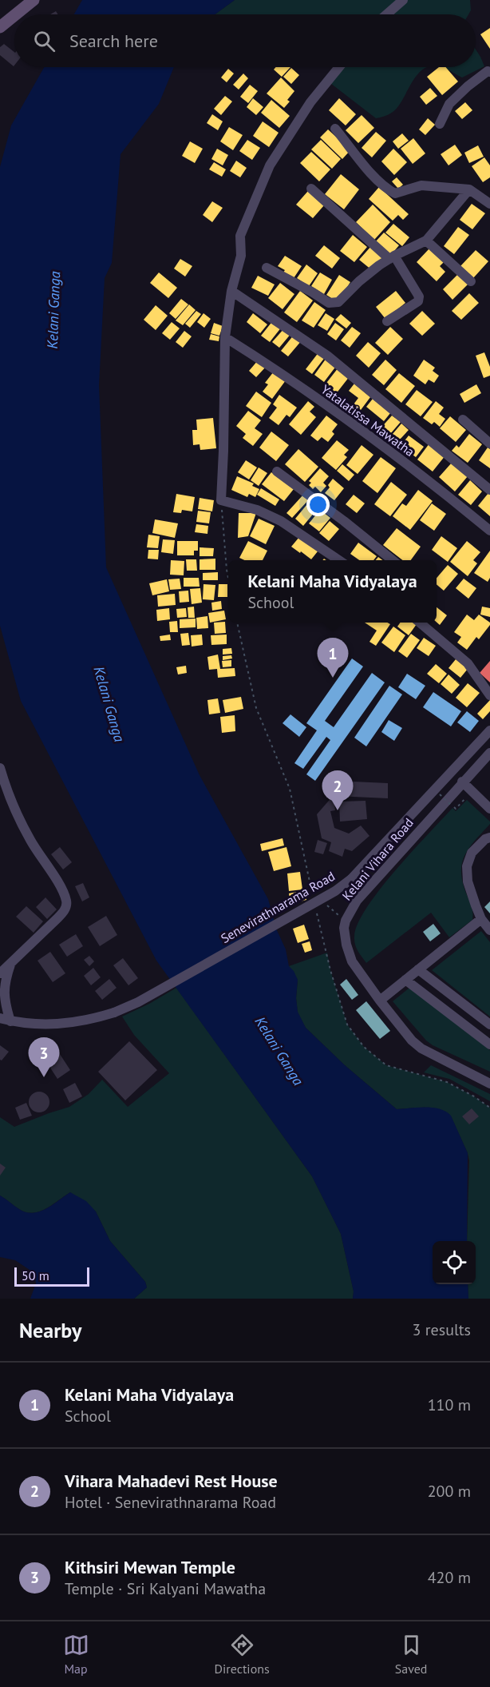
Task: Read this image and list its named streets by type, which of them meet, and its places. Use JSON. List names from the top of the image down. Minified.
{"streets":{"street":["Yatalatissa Mawatha","Kelani Vihara Road","Senevirathnarama Road"]},"water":["Kelani Ganga"],"scale_bar":"50 m","page":{"search":"Search here","popup":["Kelani Maha Vidyalaya","School"],"pins":["1","2","3"],"scale":"50 m","heading":["Nearby","3 results"],"list":[{"mark":"1","name":"Kelani Maha Vidyalaya","note":"School","value":"110 m"},{"mark":"2","name":"Vihara Mahadevi Rest House","note":"Hotel · Senevirathnarama Road","value":"200 m"},{"mark":"3","name":"Kithsiri Mewan Temple","note":"Temple · Sri Kalyani Mawatha","value":"420 m"}],"nav":["Map","Directions","Saved"]}}
